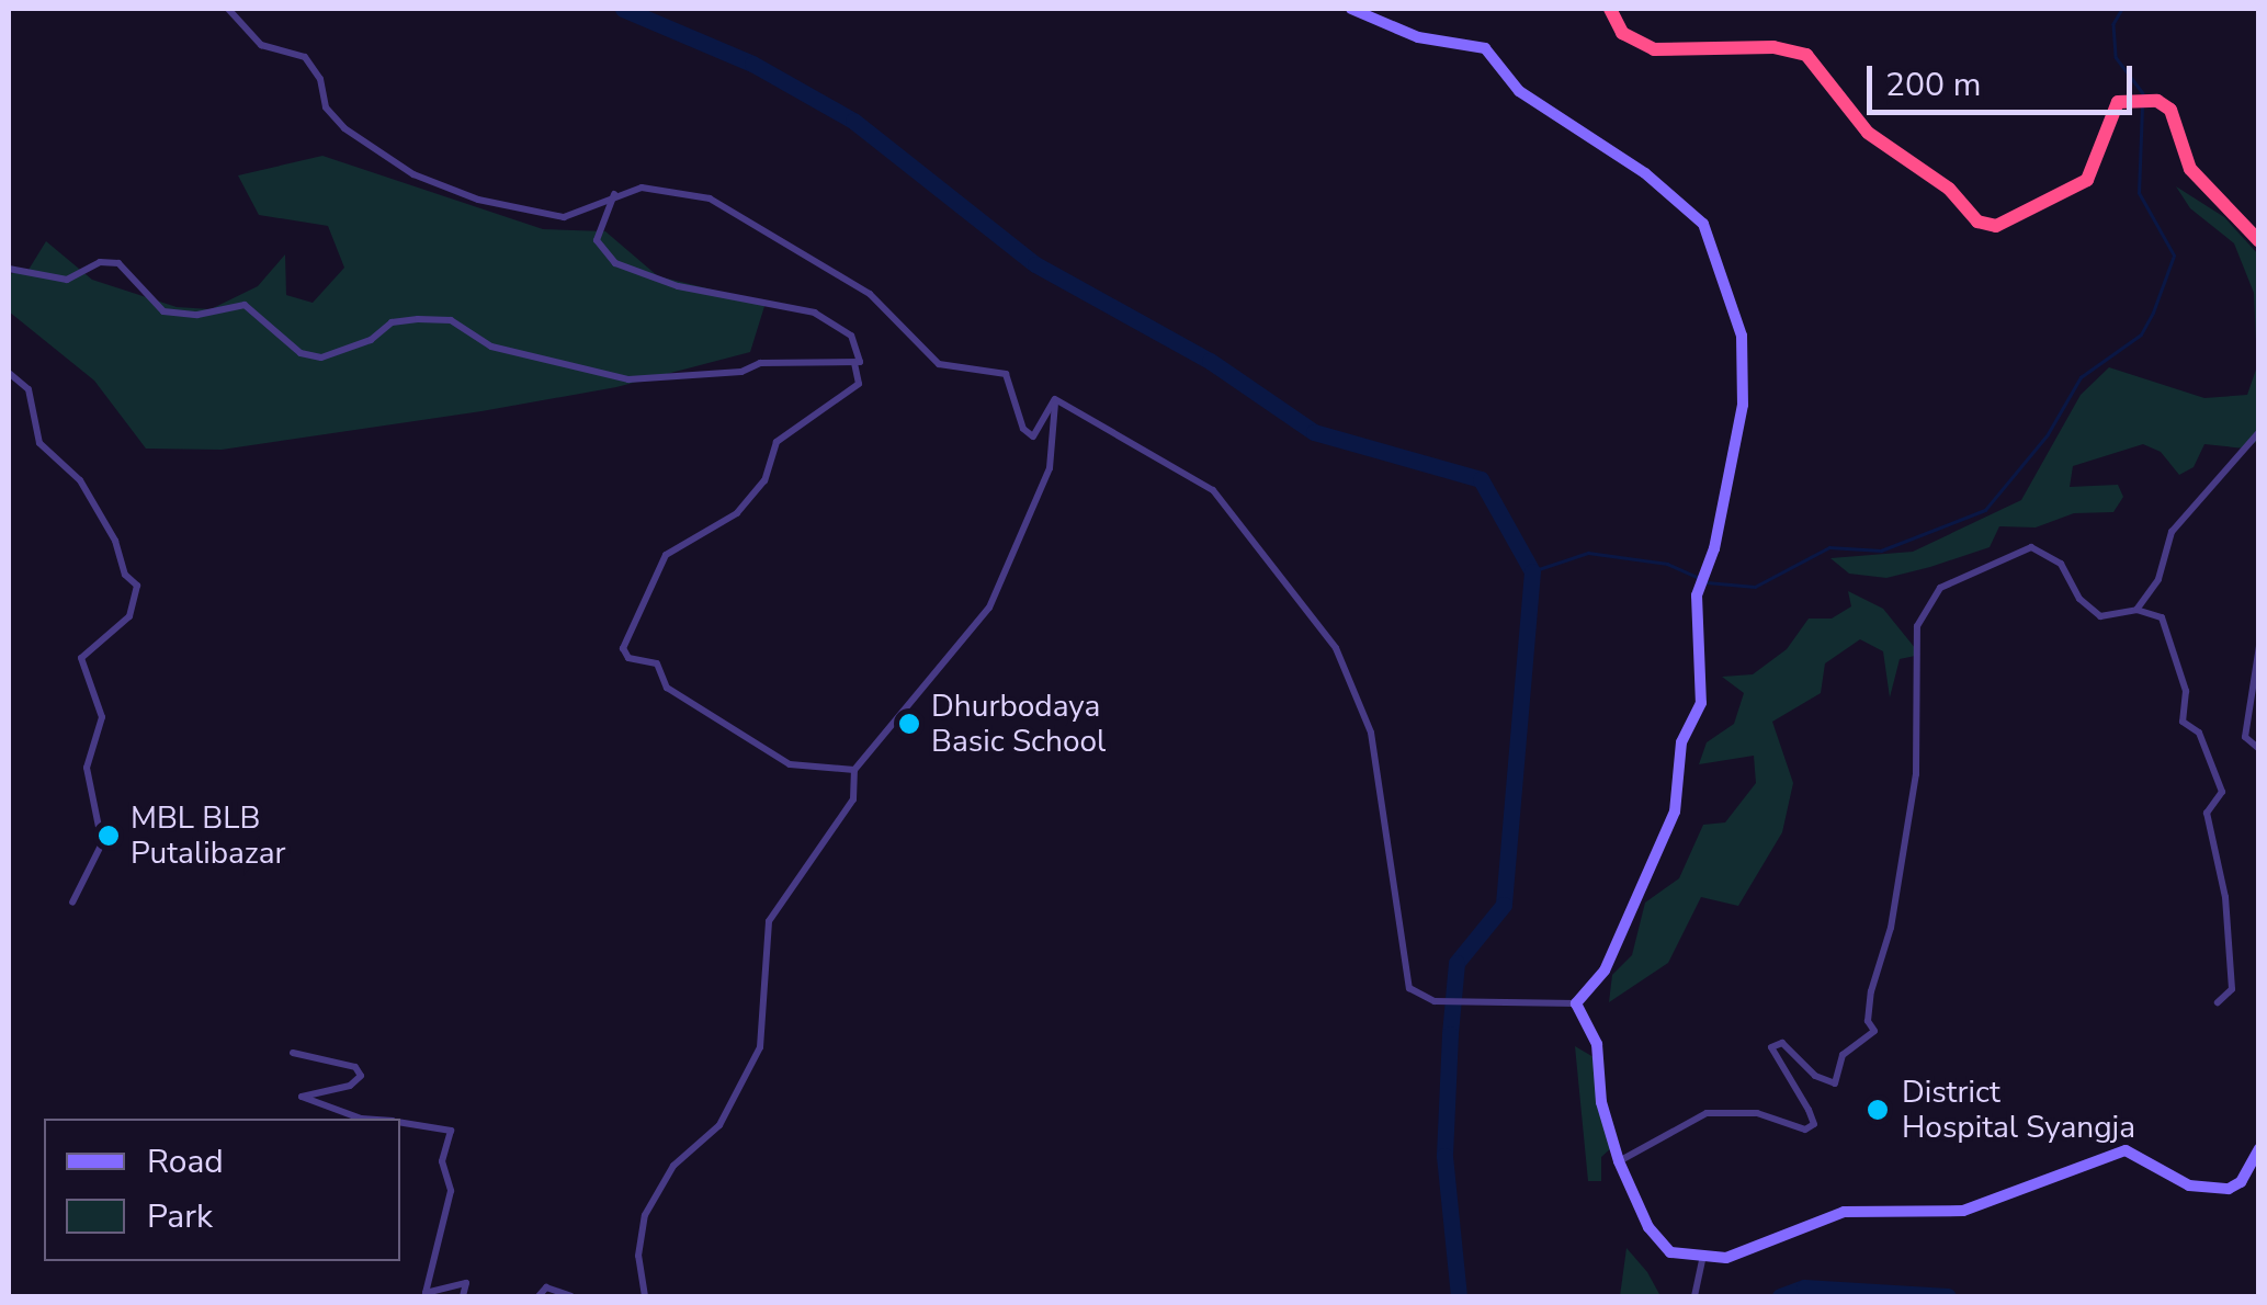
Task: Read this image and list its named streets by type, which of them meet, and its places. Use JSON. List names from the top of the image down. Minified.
{"places":["Dhurbodaya Basic School","MBL BLB Putalibazar","District Hospital Syangja"],"legend":["Road","Park"],"scale_bar":"200 m"}
